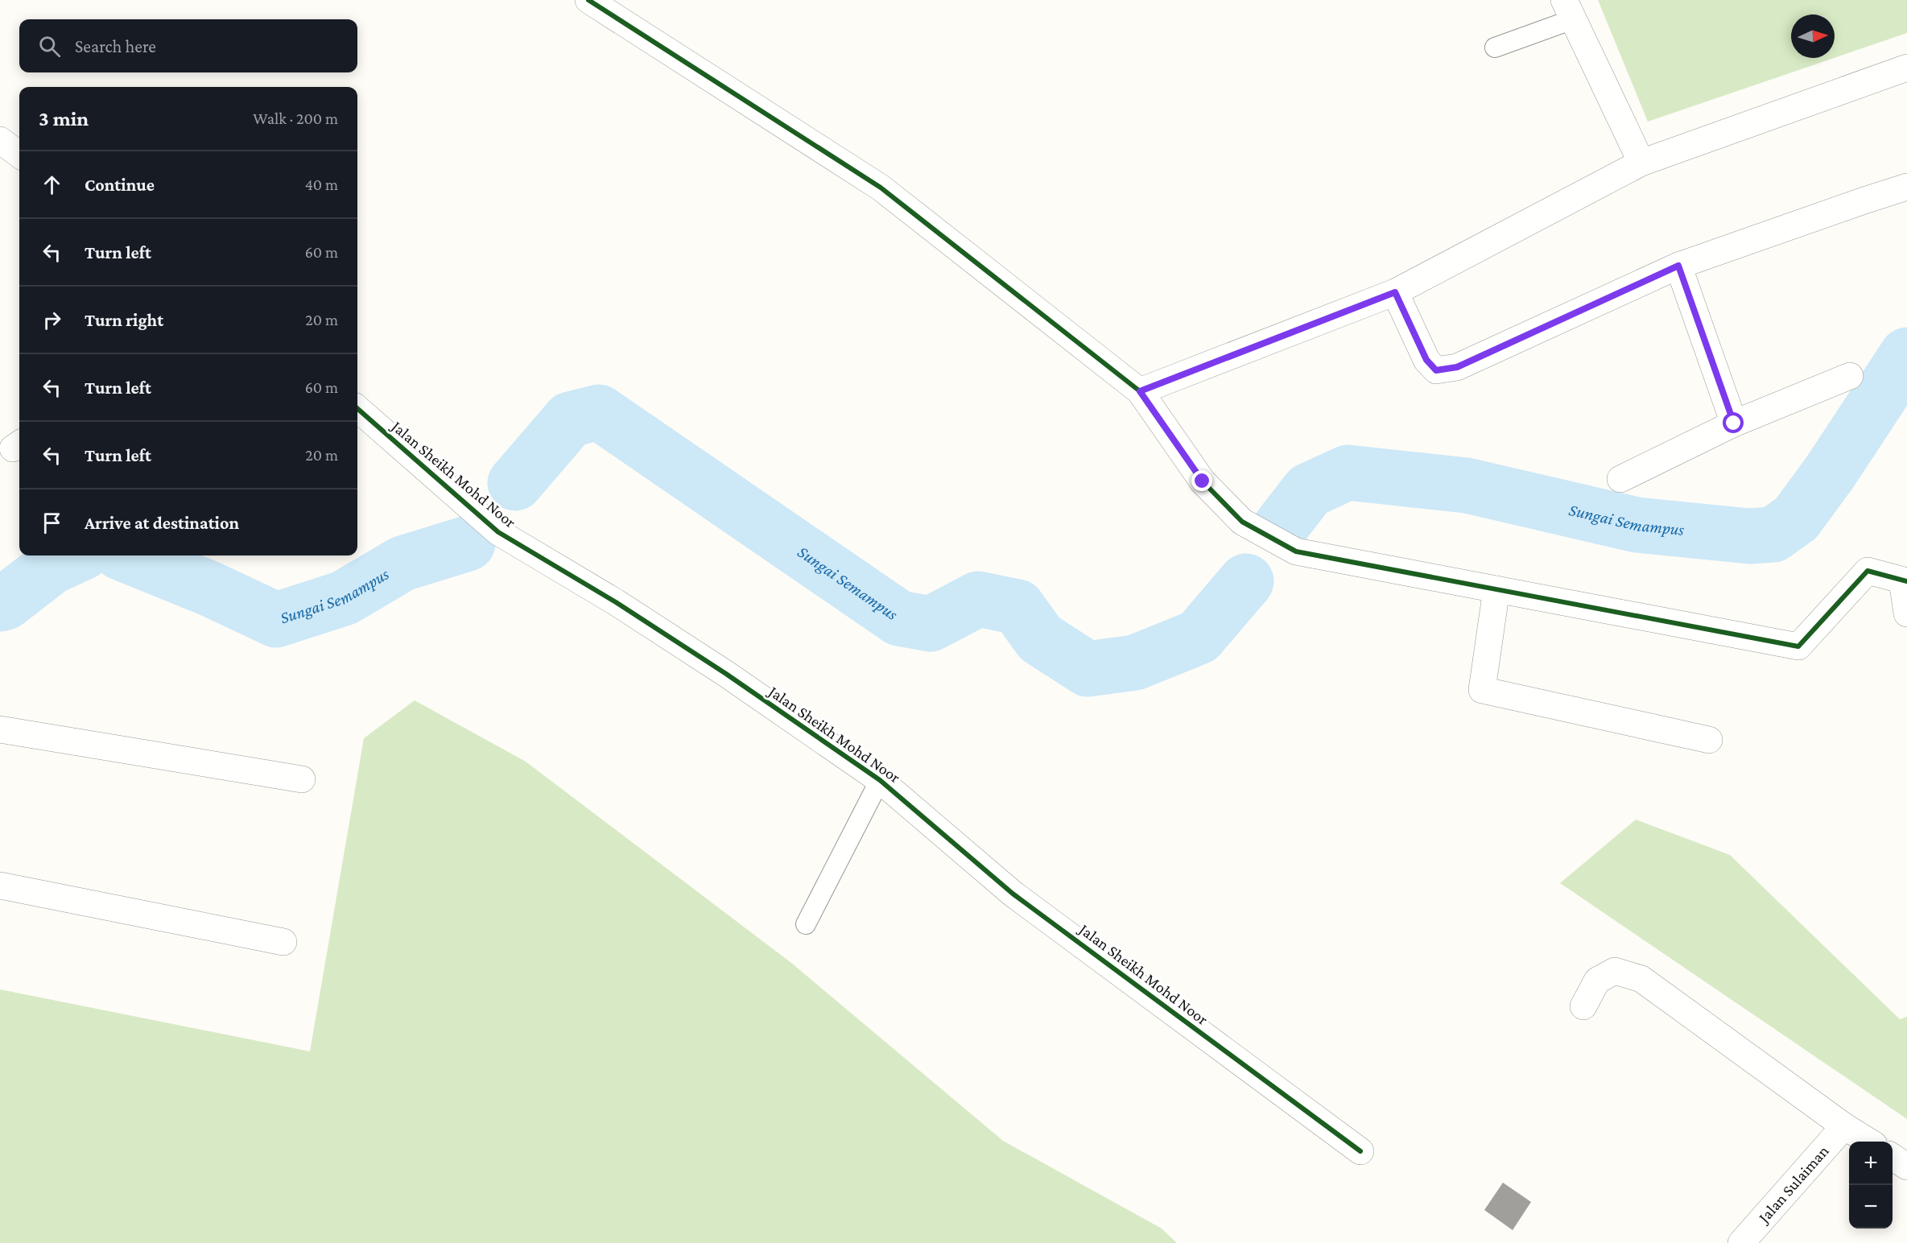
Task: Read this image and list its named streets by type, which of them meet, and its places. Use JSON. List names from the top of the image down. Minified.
{"streets":{"street":["Jalan Sheikh Mohd Noor","Jalan Sulaiman"]},"water":["Sungai Semampus"],"north":"right","page":{"search":"Search here","heading":["3 min","Walk · 200 m"],"list":[["Continue","40 m"],["Turn left","60 m"],["Turn right","20 m"],["Turn left","60 m"],["Turn left","20 m"],"Arrive at destination"],"map_buttons":["+","−"]}}
